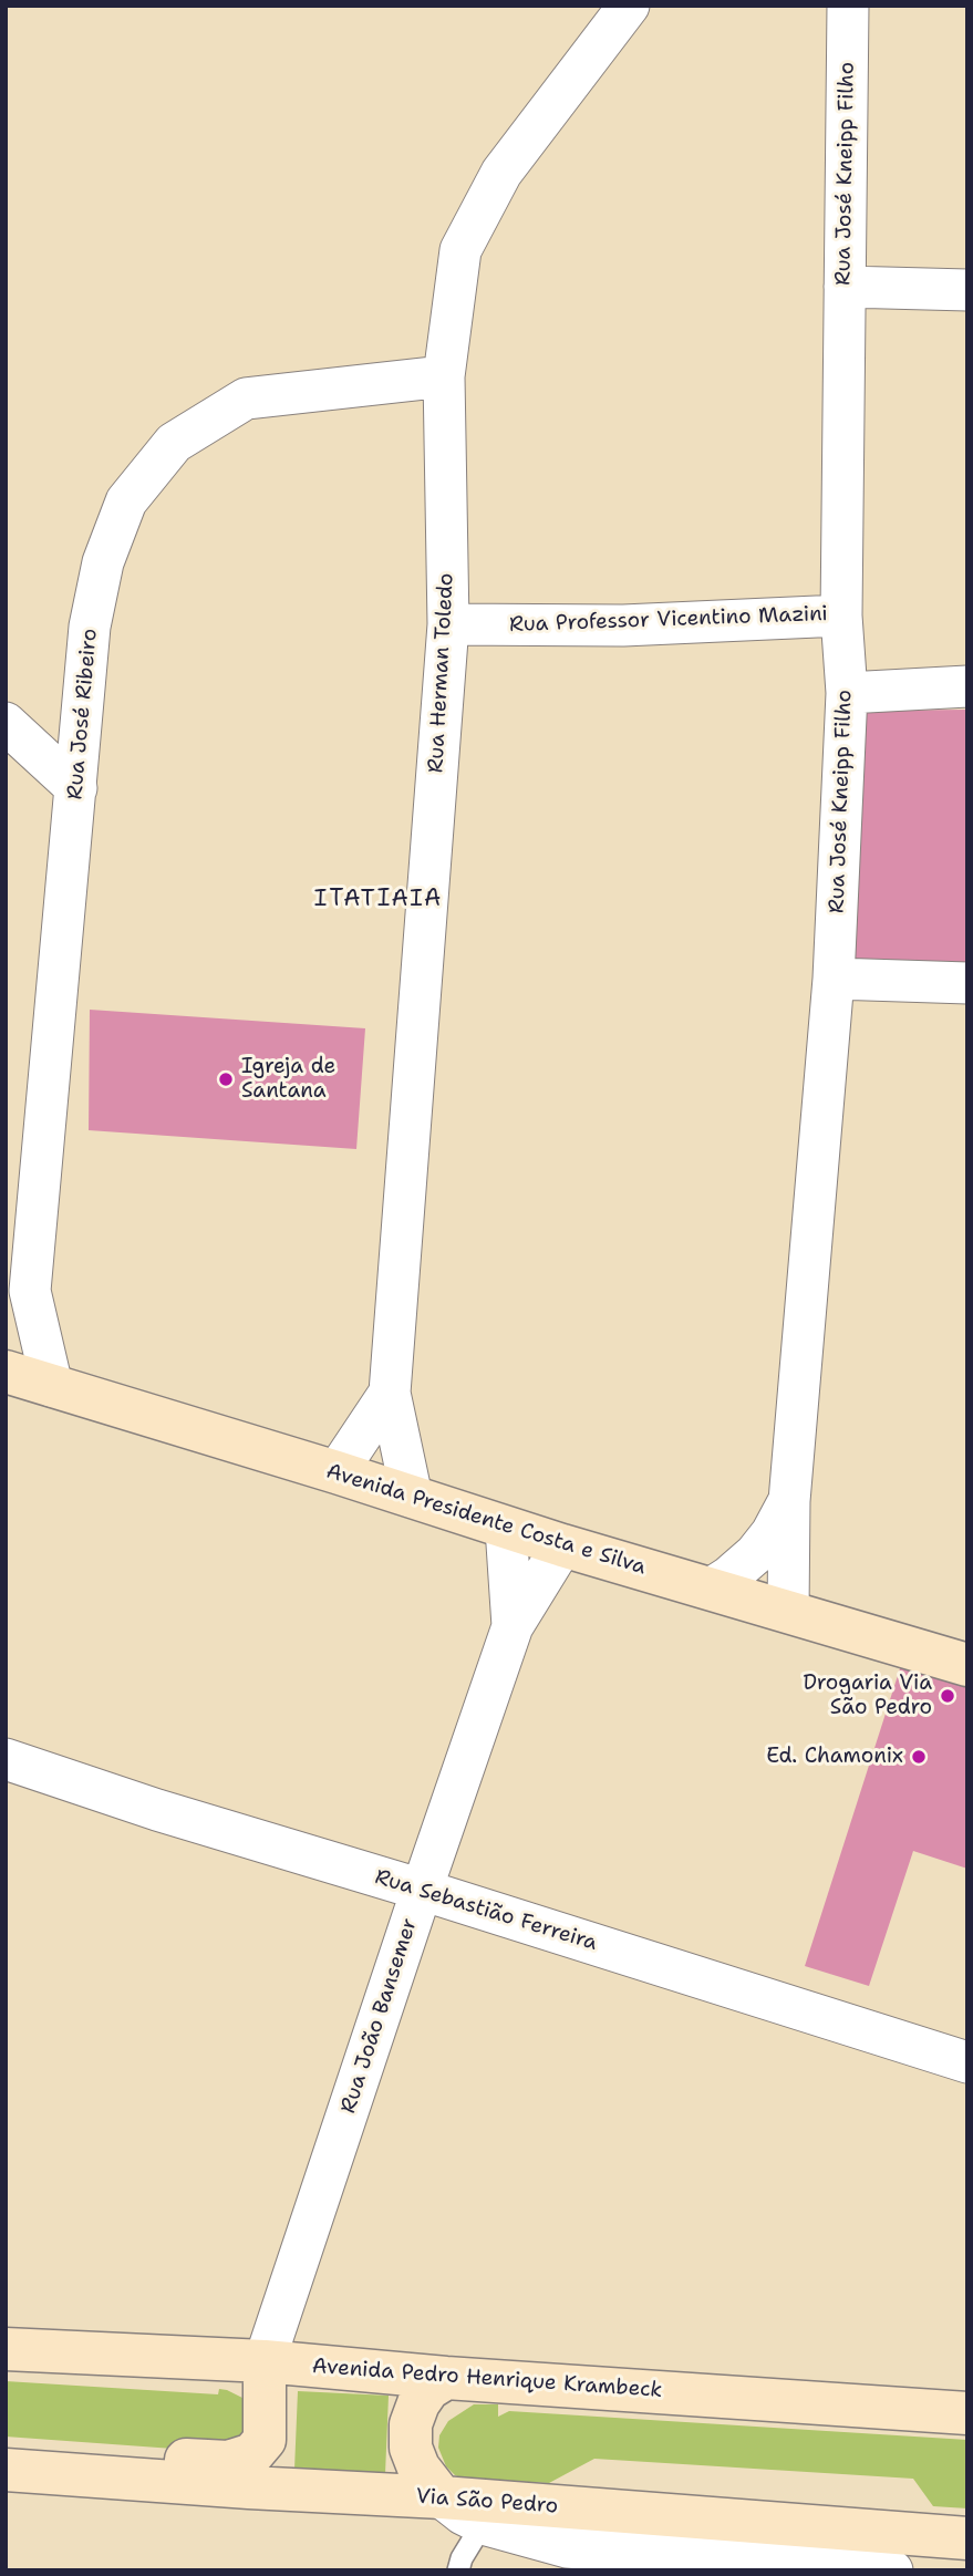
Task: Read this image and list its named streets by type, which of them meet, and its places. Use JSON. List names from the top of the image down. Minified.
{"streets":{"main road":["Avenida Presidente Costa e Silva","Avenida Pedro Henrique Krambeck","Via São Pedro"],"street":["Rua José Kneipp Filho","Rua Professor Vicentino Mazini","Rua Herman Toledo","Rua José Ribeiro","Rua Sebastião Ferreira","Rua João Bansemer"]},"crossings":[["Rua José Kneipp Filho","Rua Professor Vicentino Mazini"],["Rua José Kneipp Filho","Avenida Presidente Costa e Silva"],["Rua Professor Vicentino Mazini","Rua Herman Toledo"],["Rua Herman Toledo","Rua José Ribeiro"],["Rua Herman Toledo","Avenida Presidente Costa e Silva"],["Rua José Ribeiro","Avenida Presidente Costa e Silva"],["Avenida Presidente Costa e Silva","Rua João Bansemer"],["Rua Sebastião Ferreira","Rua João Bansemer"],["Rua João Bansemer","Avenida Pedro Henrique Krambeck"]],"districts":["ITATIAIA"],"places":["Igreja de Santana","Drogaria Via São Pedro","Ed. Chamonix"]}
